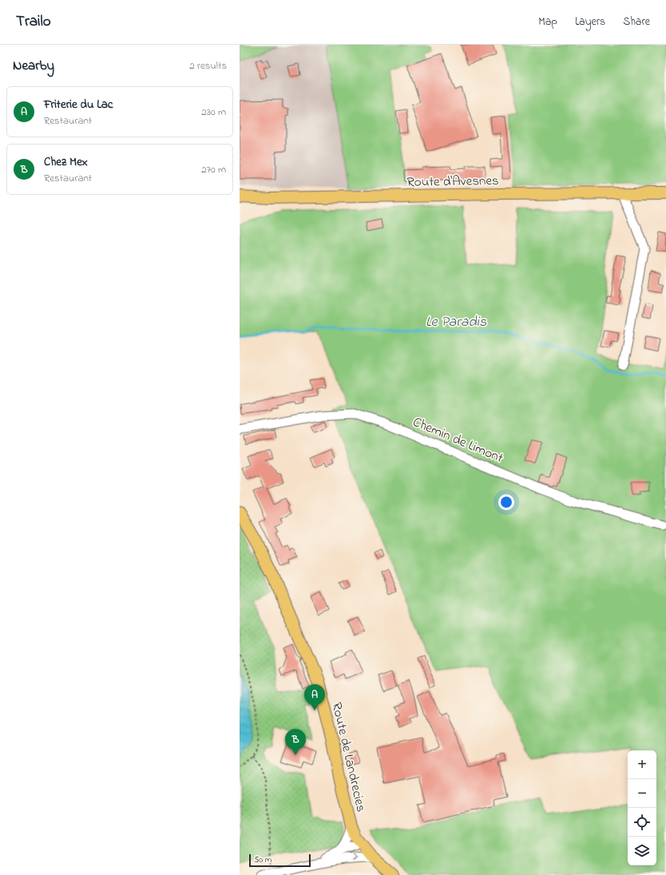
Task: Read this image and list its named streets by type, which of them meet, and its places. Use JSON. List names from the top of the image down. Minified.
{"streets":{"main road":["Route d'Avesnes","Route de Landrecies"],"street":["Chemin de Limont"]},"water":["Le Paradis"],"scale_bar":"50 m","page":{"header":"Trailo","nav":["Map","Layers","Share"],"heading":["Nearby","2 results"],"list":[{"mark":"A","name":"Friterie du Lac","note":"Restaurant","value":"230 m"},{"mark":"B","name":"Chez Mex","note":"Restaurant","value":"270 m"}],"pins":["A","B"],"map_buttons":["+","−"],"scale":"50 m"}}
